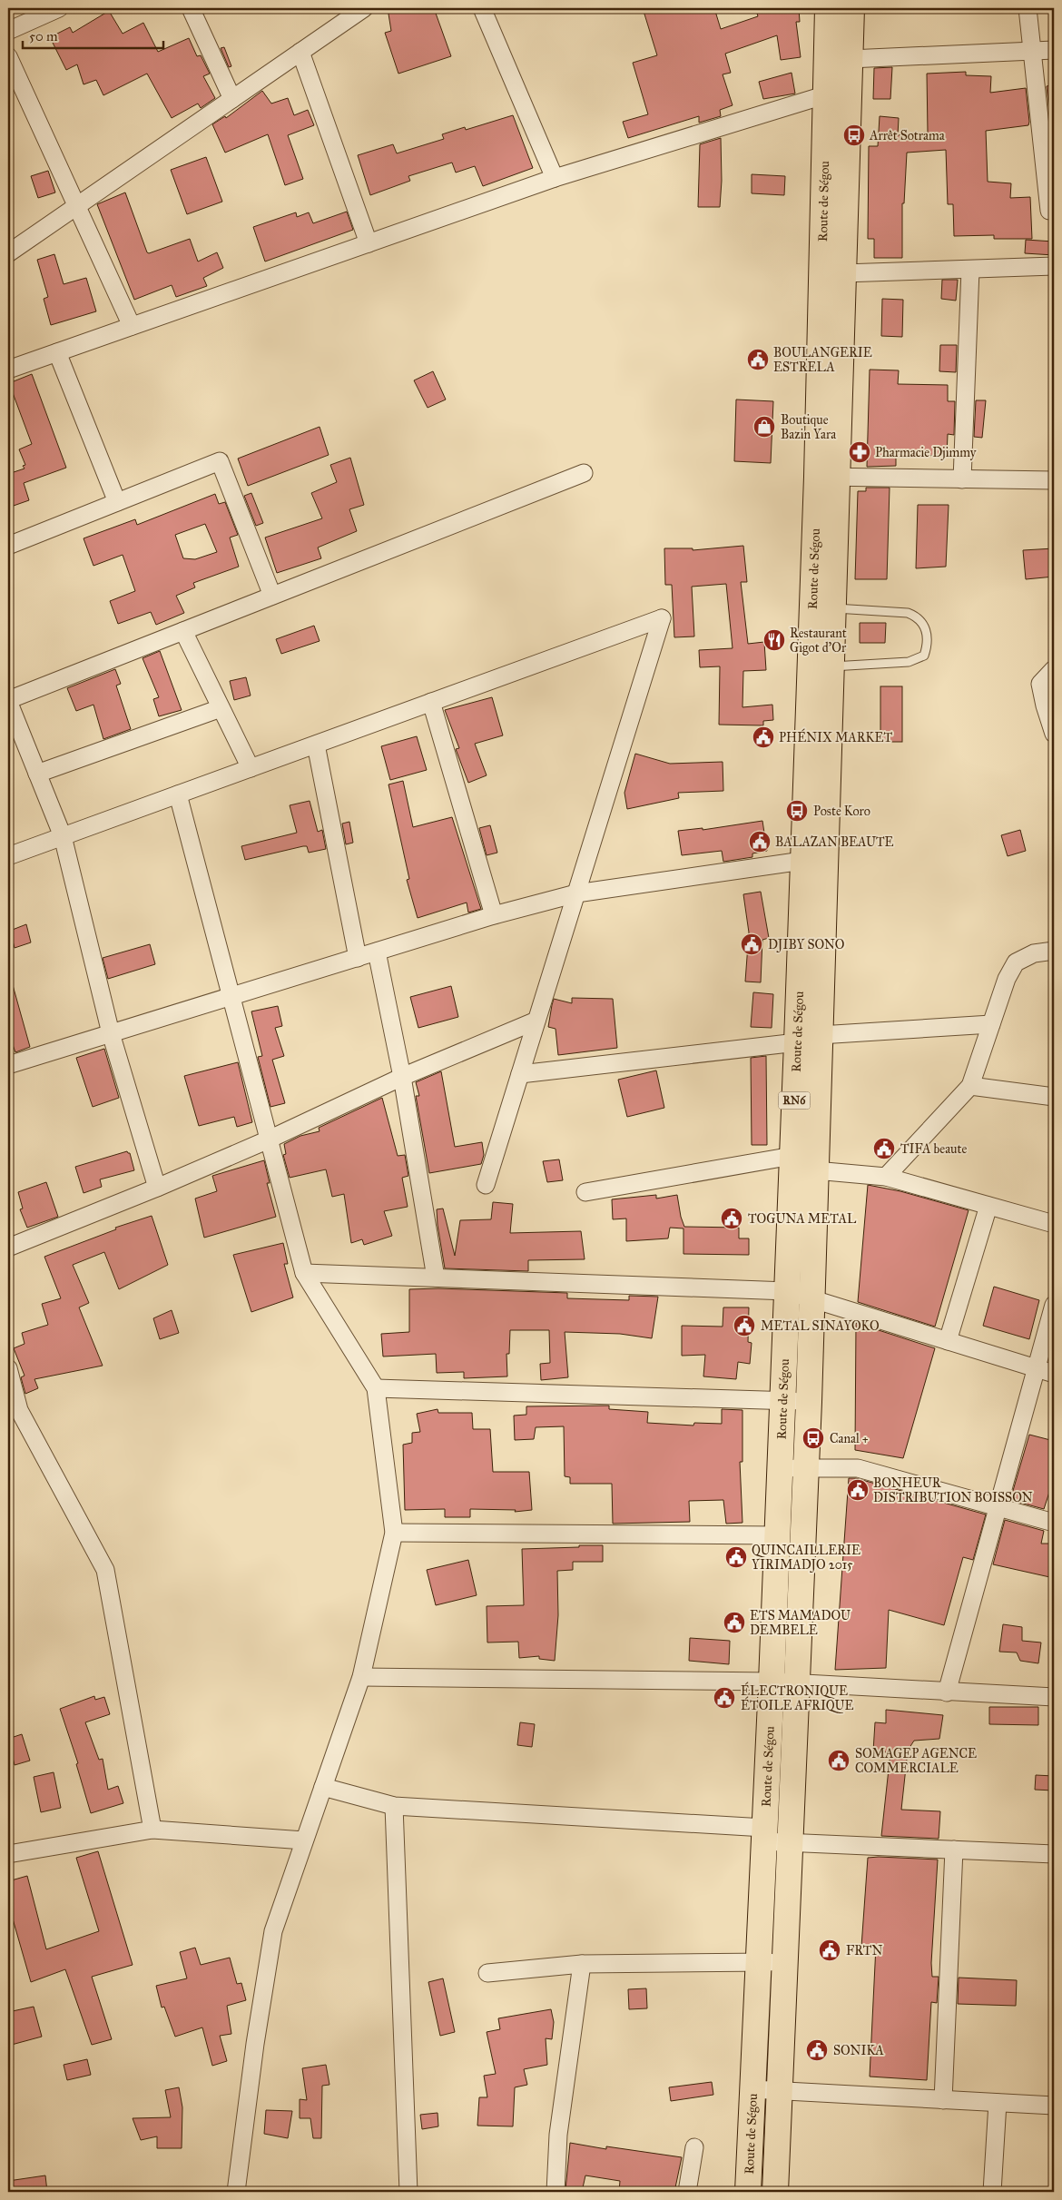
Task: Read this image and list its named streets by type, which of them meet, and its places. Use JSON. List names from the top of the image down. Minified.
{"streets":{"highway":["Route de Ségou","RN6"]},"places":{"bus stop":["Arrêt Sotrama","Poste Koro","Canal +"],"public building":["BOULANGERIE ESTRELA","PHÉNIX MARKET","BALAZAN BEAUTE","DJIBY SONO","TIFA beaute","TOGUNA METAL","METAL SINAYOKO","BONHEUR DISTRIBUTION BOISSON","QUINCAILLERIE YIRIMADJO 2015","ETS MAMADOU DEMBELE","ÉLECTRONIQUE ÉTOILE AFRIQUE","SOMAGEP AGENCE COMMERCIALE","FRTN","SONIKA"],"shop":["Boutique Bazin Yara"],"pharmacy":["Pharmacie Djimmy"],"restaurant":["Restaurant Gigot d'Or"]},"scale_bar":"50 m"}
